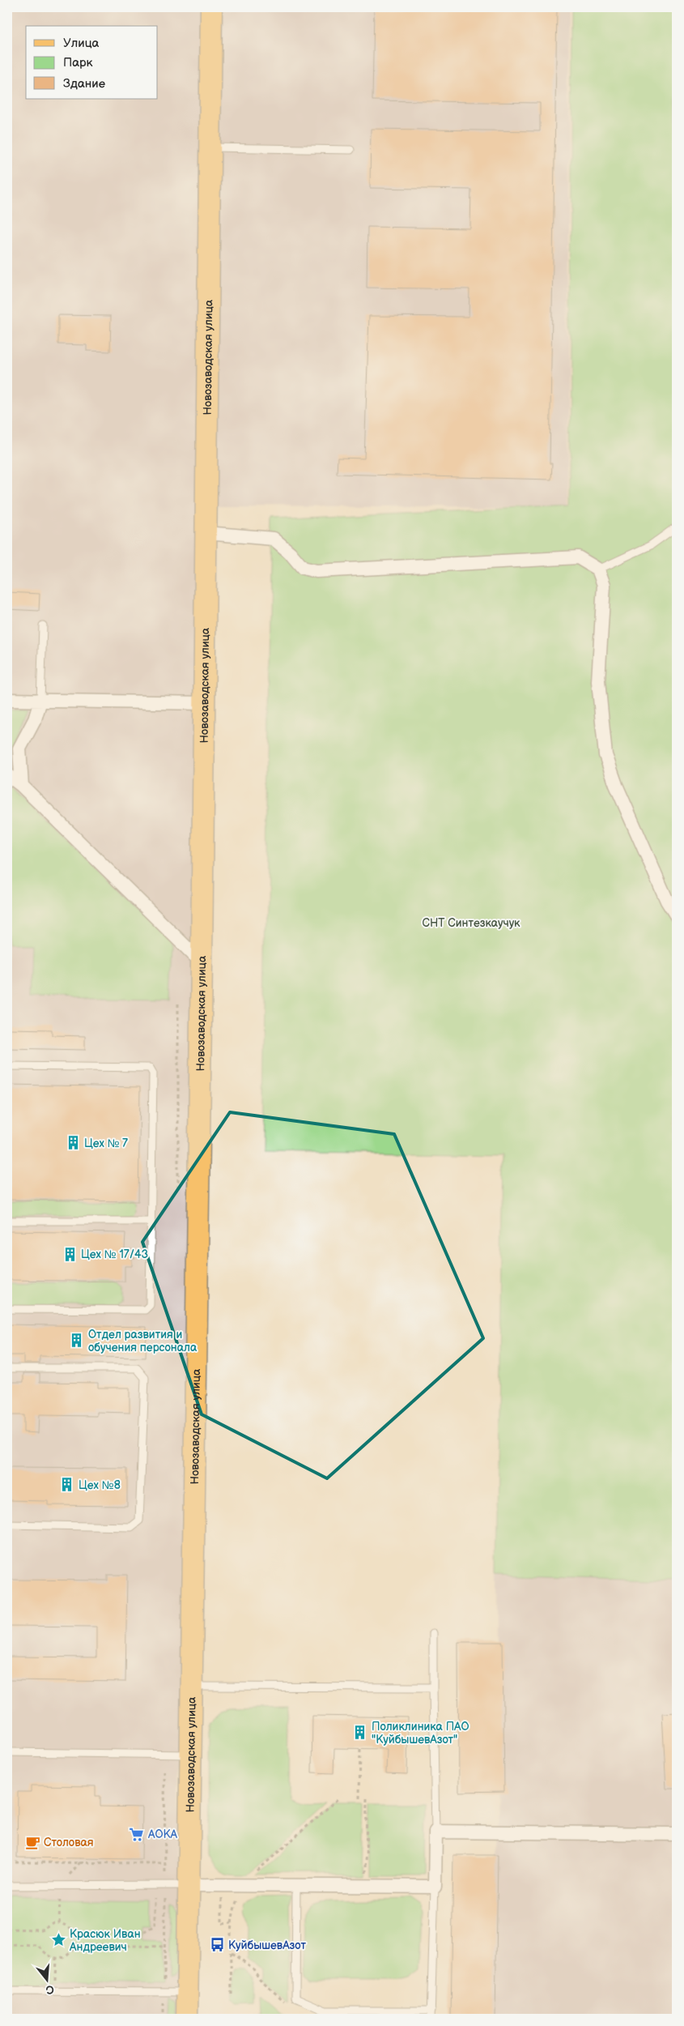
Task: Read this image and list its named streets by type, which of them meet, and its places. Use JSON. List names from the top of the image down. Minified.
{"streets":{"main road":["Новозаводская улица"]},"parks":["СНТ Синтезкаучук"],"places":{"building":["Цех № 7","Цех № 17/43","Отдел развития и обучения персонала","Цех №8","Поликлиника ПАО \"КуйбышевАзот\""],"supermarket":["АОКА"],"cafe":["Столовая"],"place":["Красюк Иван Андреевич"],"bus stop":["КуйбышевАзот"]},"legend":["Улица","Парк","Здание"],"north":"bottom"}
